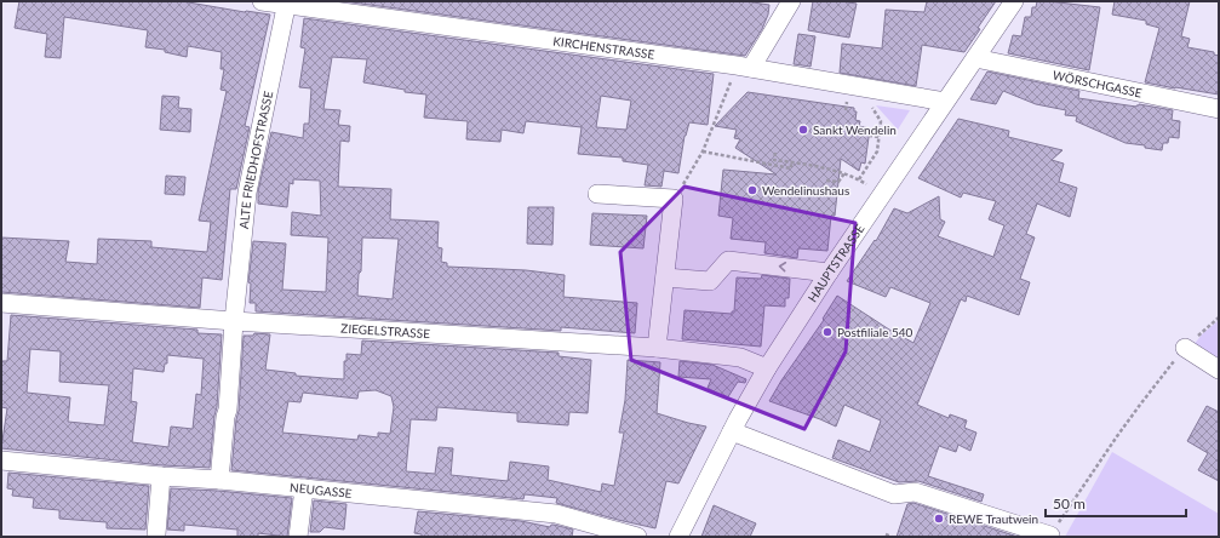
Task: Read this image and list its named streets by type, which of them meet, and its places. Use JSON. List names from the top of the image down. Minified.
{"streets":{"street":["KIRCHENSTRASSE","WÖRSCHGASSE","ALTE FRIEDHOFSTRASSE","HAUPTSTRASSE","ZIEGELSTRASSE","NEUGASSE"]},"crossings":[["KIRCHENSTRASSE","ALTE FRIEDHOFSTRASSE"],["KIRCHENSTRASSE","HAUPTSTRASSE"],["WÖRSCHGASSE","HAUPTSTRASSE"],["ALTE FRIEDHOFSTRASSE","ZIEGELSTRASSE"],["ALTE FRIEDHOFSTRASSE","NEUGASSE"],["HAUPTSTRASSE","ZIEGELSTRASSE"]],"places":["Sankt Wendelin","Wendelinushaus","Postfiliale 540","REWE Trautwein"],"scale_bar":"50 m"}
